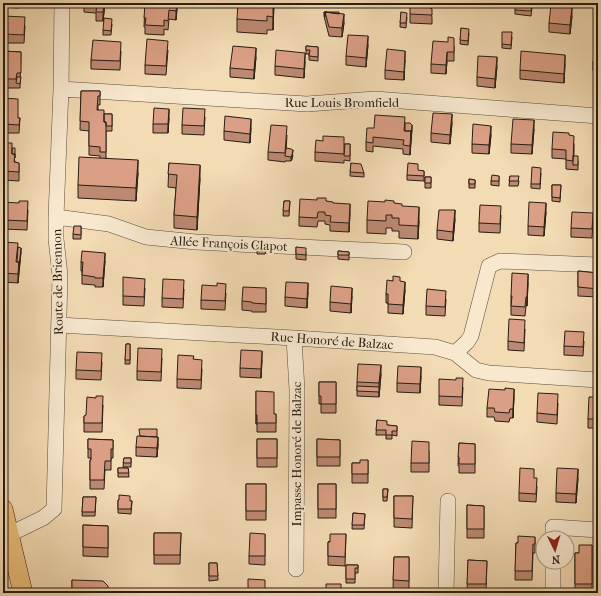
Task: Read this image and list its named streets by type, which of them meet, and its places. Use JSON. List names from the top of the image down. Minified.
{"streets":{"street":["Rue Louis Bromfield","Allée François Clapot","Route de Briennon","Rue Honoré de Balzac","Impasse Honoré de Balzac"]},"crossings":[["Rue Louis Bromfield","Route de Briennon"],["Allée François Clapot","Route de Briennon"],["Route de Briennon","Rue Honoré de Balzac"],["Rue Honoré de Balzac","Impasse Honoré de Balzac"]],"north":"bottom"}
